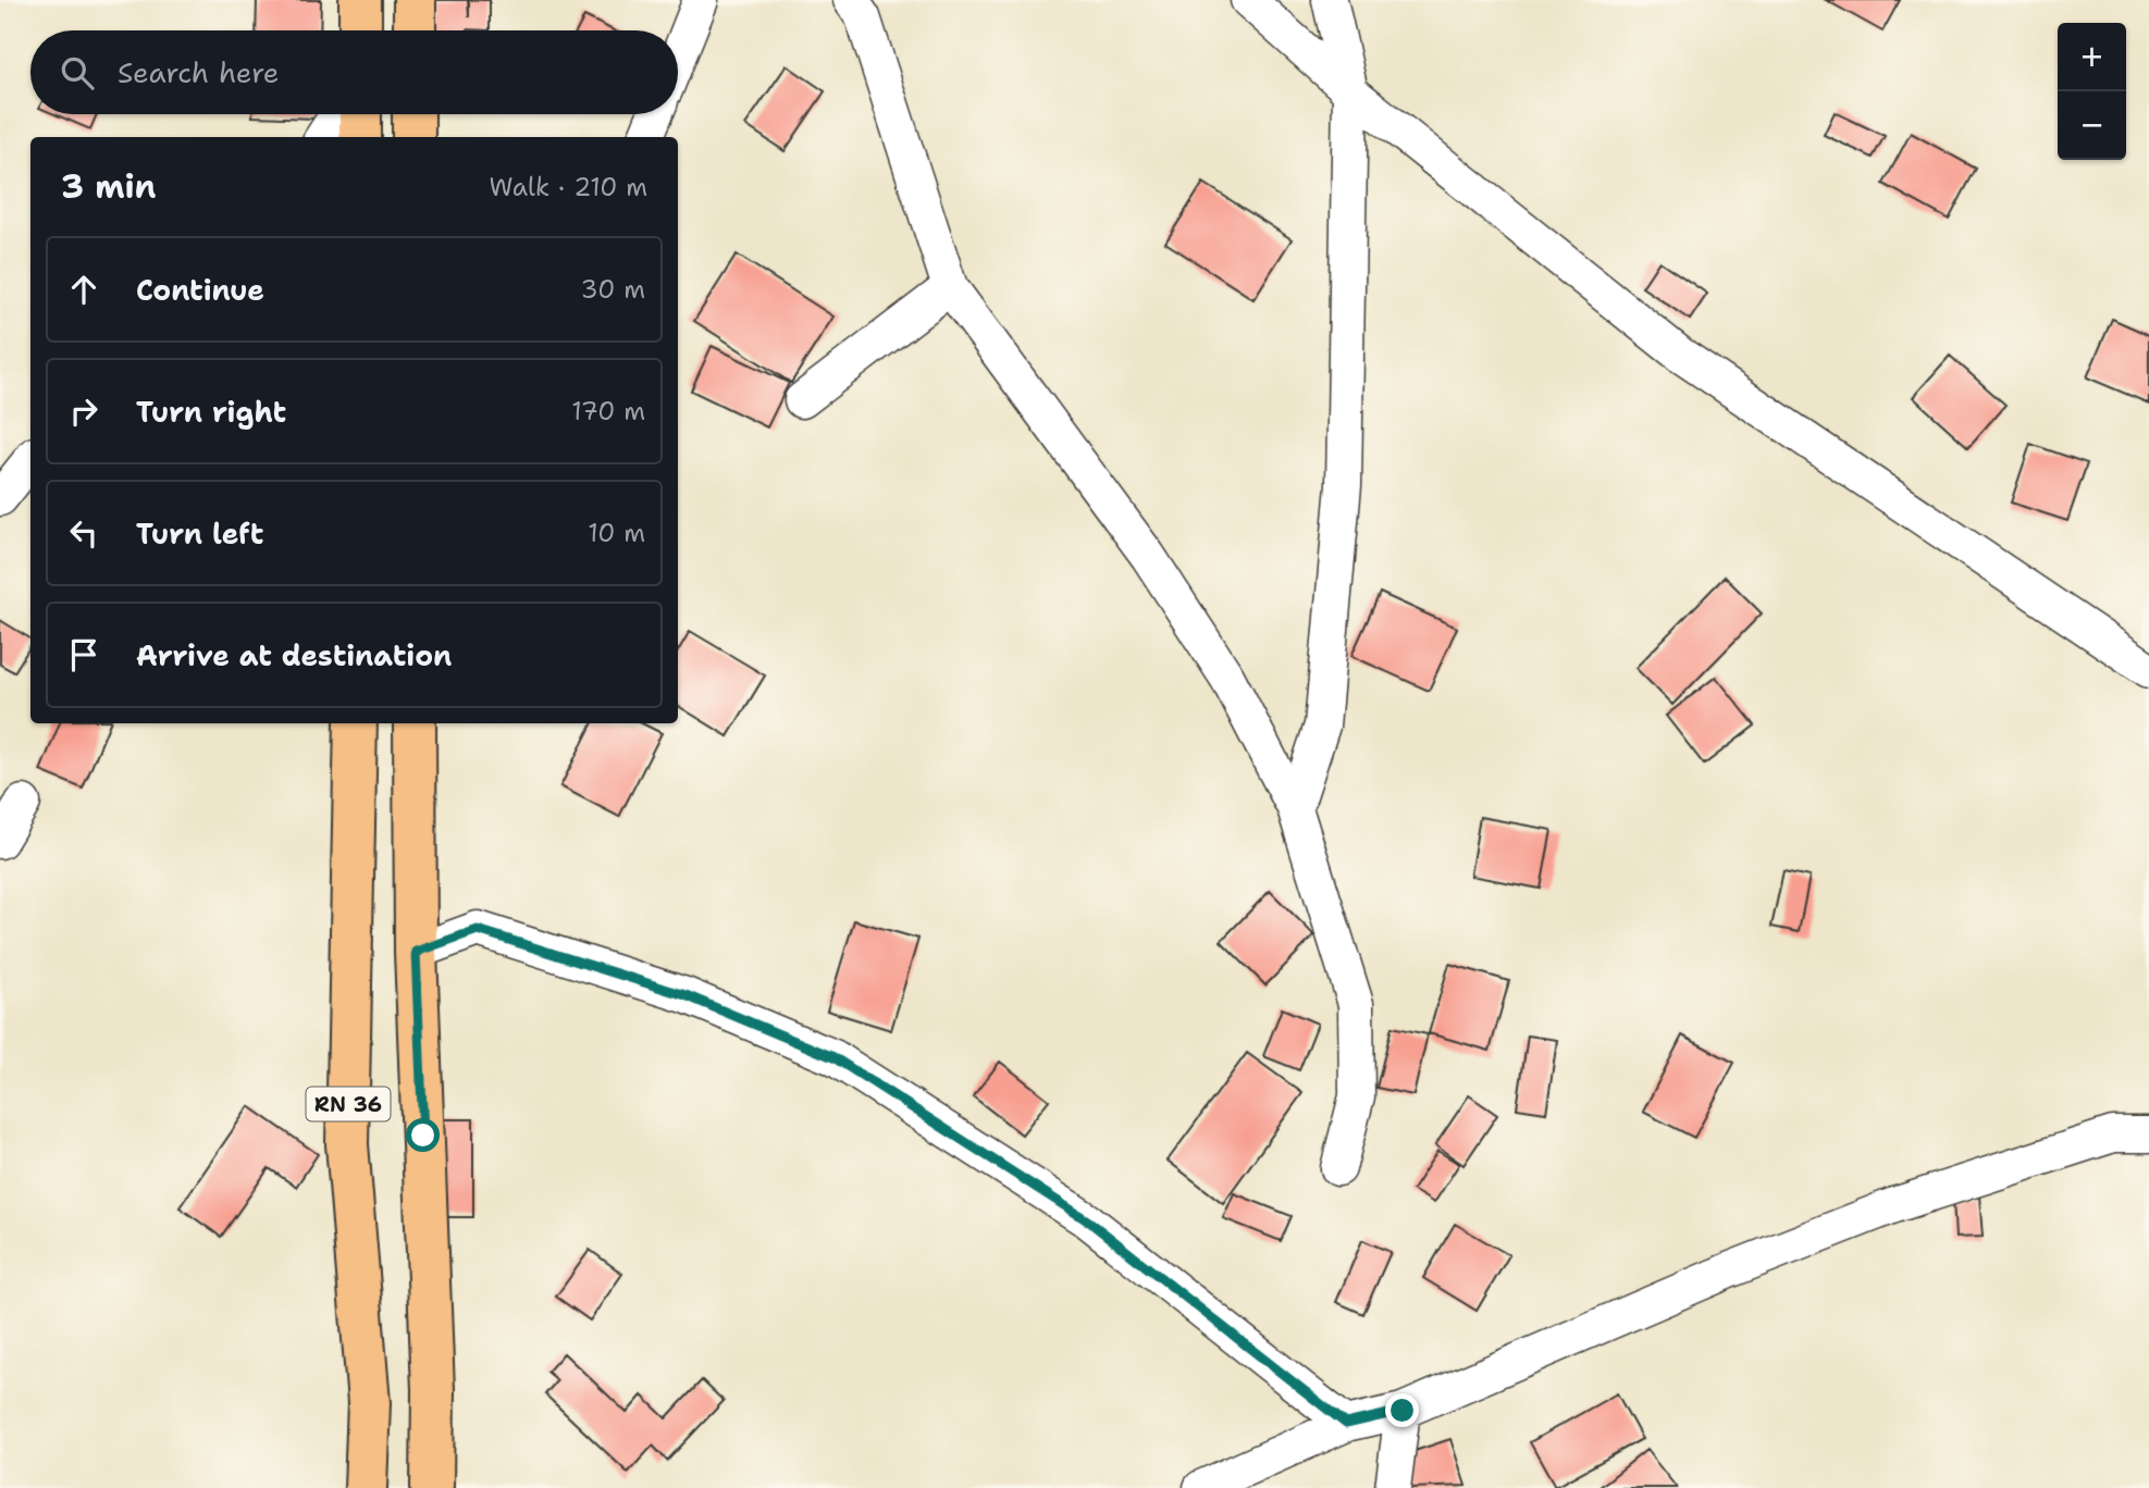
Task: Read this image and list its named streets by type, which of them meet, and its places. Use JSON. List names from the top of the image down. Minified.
{"streets":{"main road":["RN 36"]},"page":{"map_buttons":["+","−"],"search":"Search here","heading":["3 min","Walk · 210 m"],"list":[["Continue","30 m"],["Turn right","170 m"],["Turn left","10 m"],"Arrive at destination"]}}
